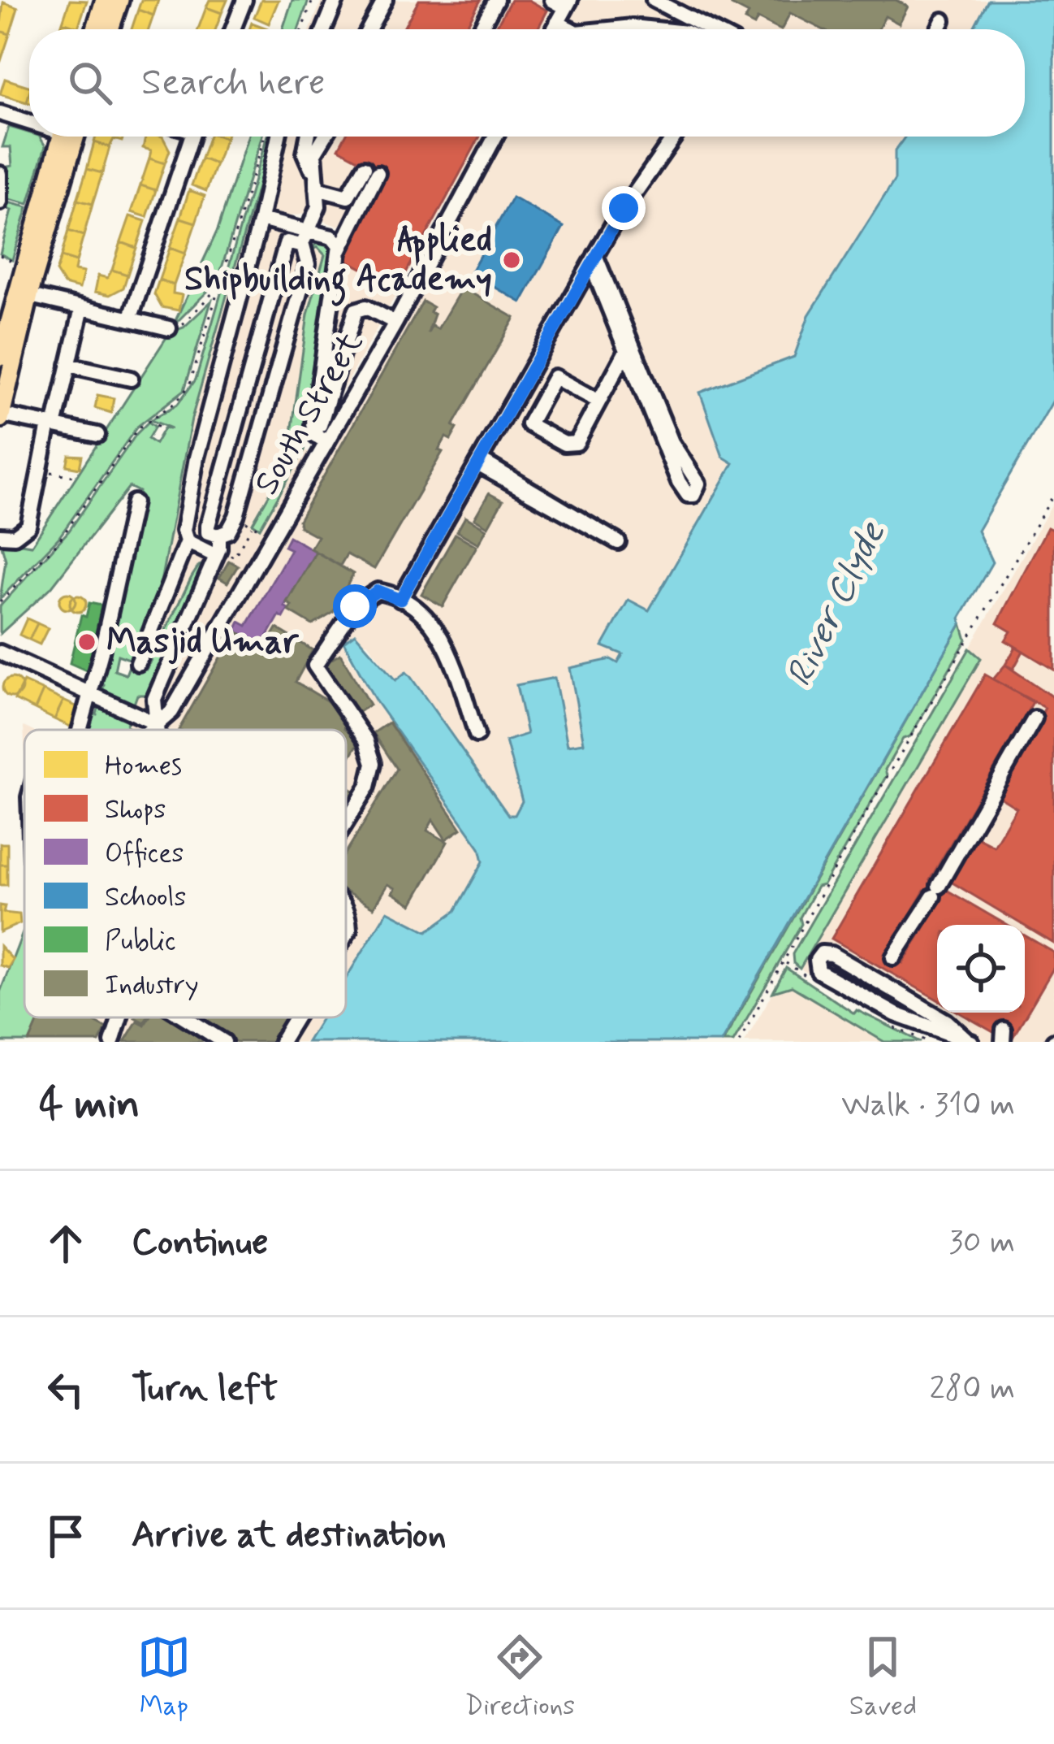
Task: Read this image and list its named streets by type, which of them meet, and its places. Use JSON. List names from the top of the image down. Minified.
{"streets":{"street":["South Street"]},"water":["River Clyde"],"places":["Applied Shipbuilding Academy","Masjid Umar"],"legend":["Homes","Shops","Offices","Schools","Public","Industry"],"page":{"search":"Search here","heading":["4 min","Walk · 310 m"],"list":[["Continue","30 m"],["Turn left","280 m"],"Arrive at destination"],"nav":["Map","Directions","Saved"]}}
